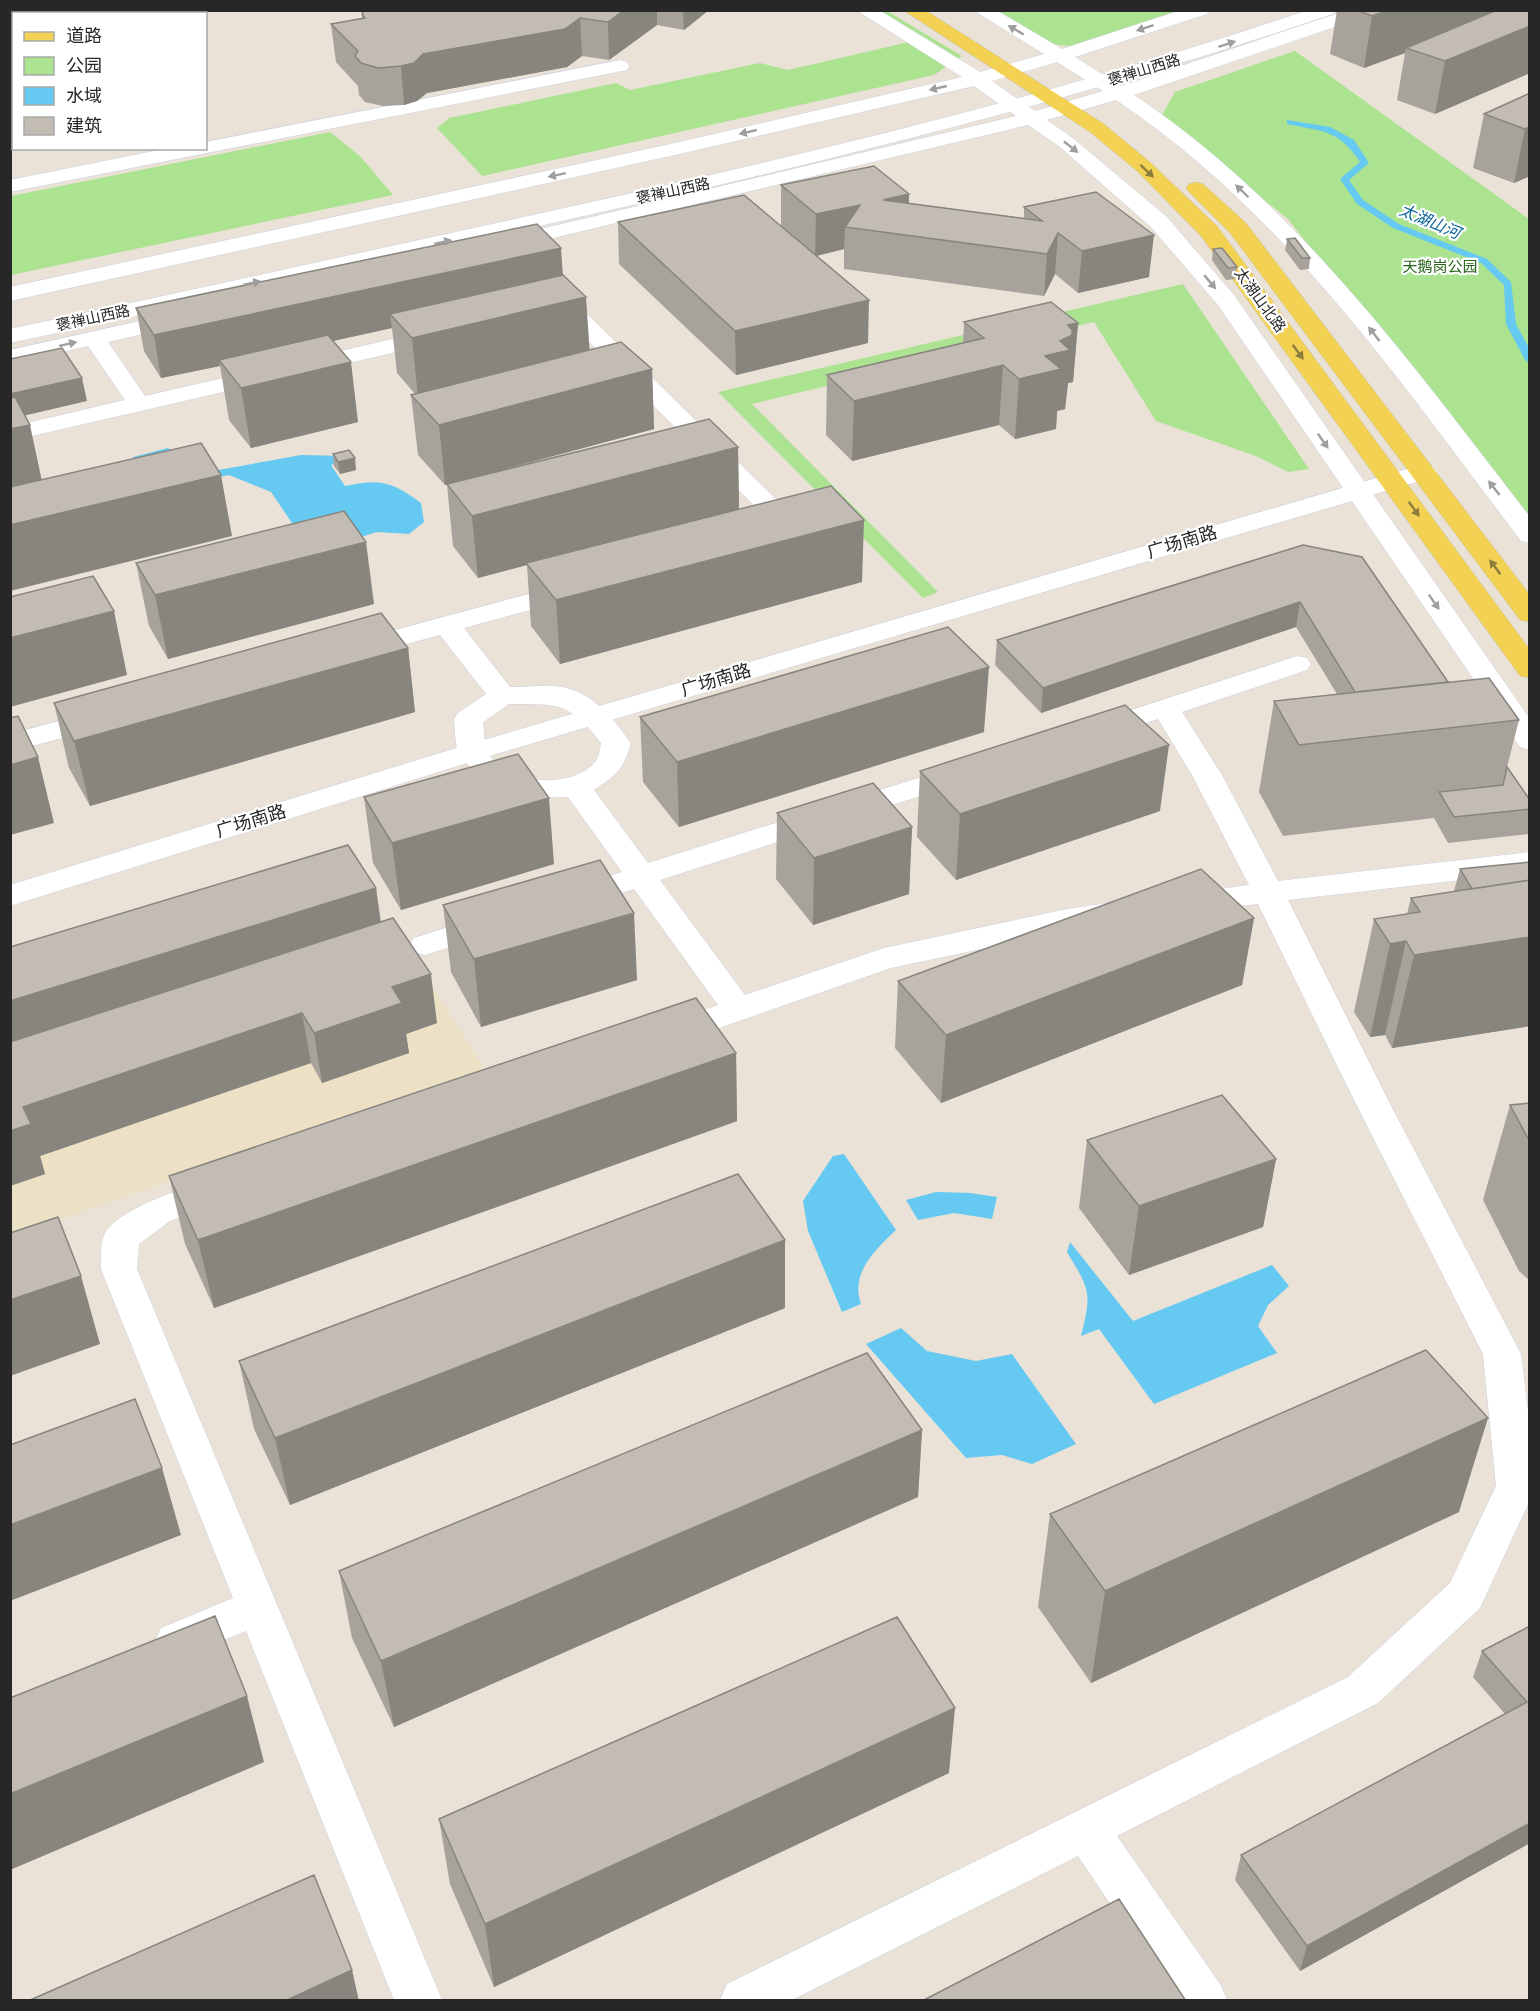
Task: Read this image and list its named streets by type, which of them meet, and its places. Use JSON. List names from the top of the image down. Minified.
{"streets":{"main road":["太湖山北路"],"street":["褒禅山西路","广场南路"]},"crossings":[["褒禅山西路","太湖山北路"],["太湖山北路","广场南路"]],"water":["太湖山河"],"parks":["天鹅岗公园"],"legend":["道路","公园","水域","建筑"]}
